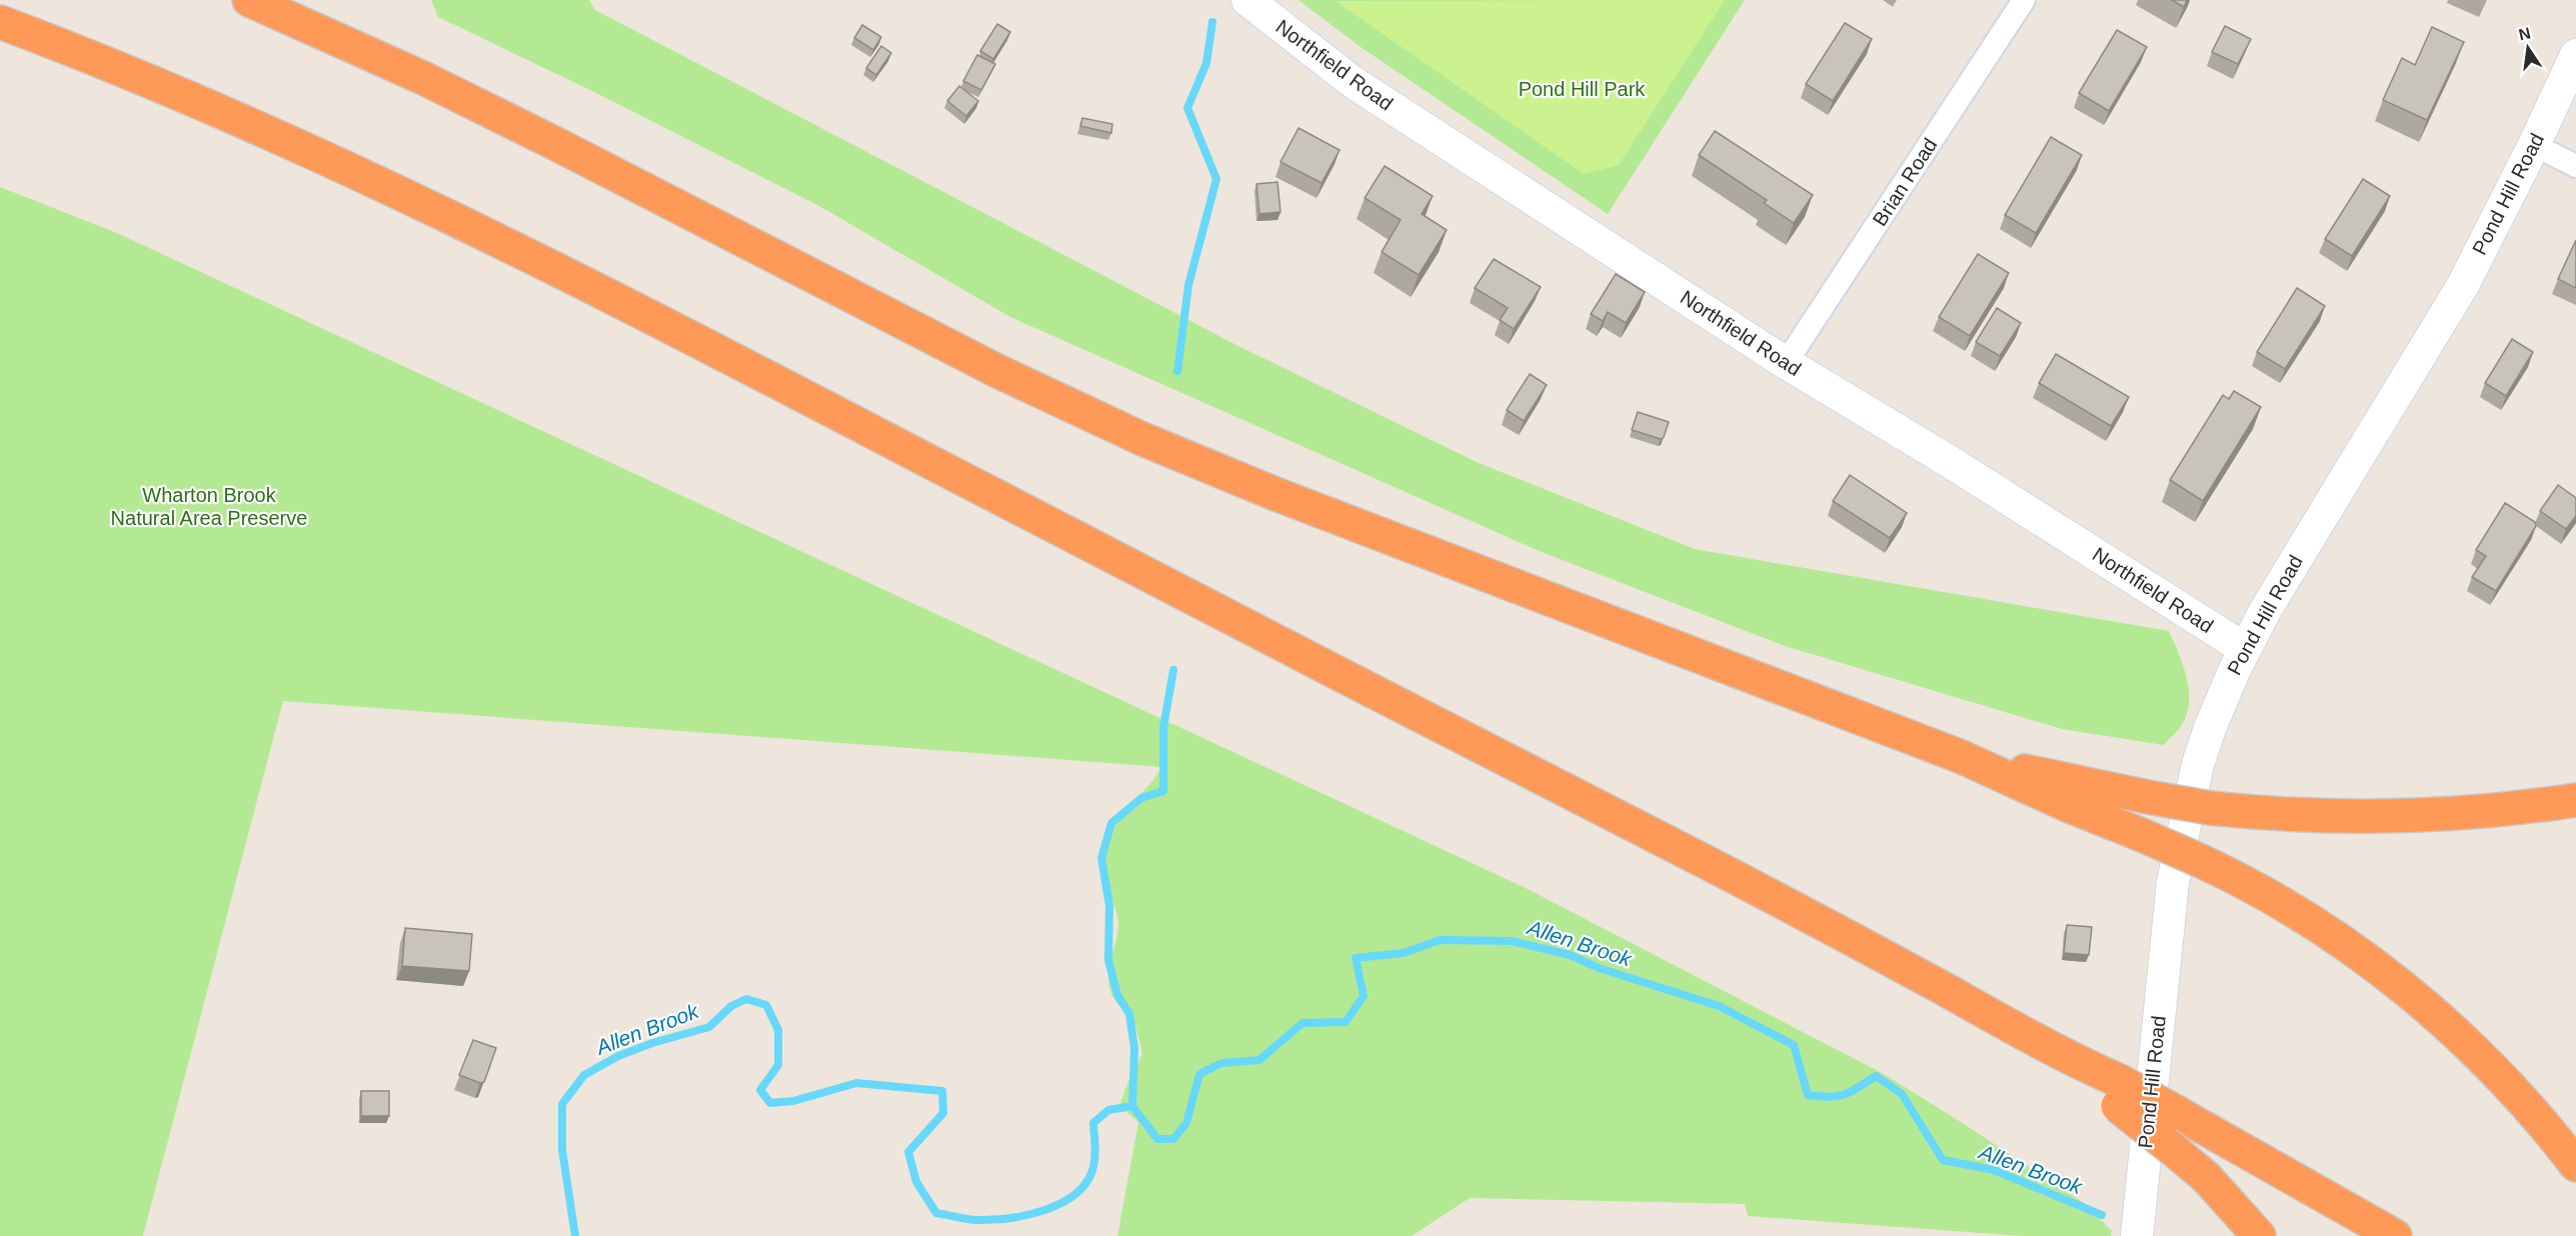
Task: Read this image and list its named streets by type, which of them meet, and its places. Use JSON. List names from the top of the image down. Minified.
{"streets":{"main road":["Northfield Road","Pond Hill Road"],"street":["Brian Road"]},"crossings":[["Northfield Road","Brian Road"],["Northfield Road","Pond Hill Road"]],"water":["Allen Brook"],"parks":["Pond Hill Park","Wharton Brook Natural Area Preserve"],"north":"top"}
